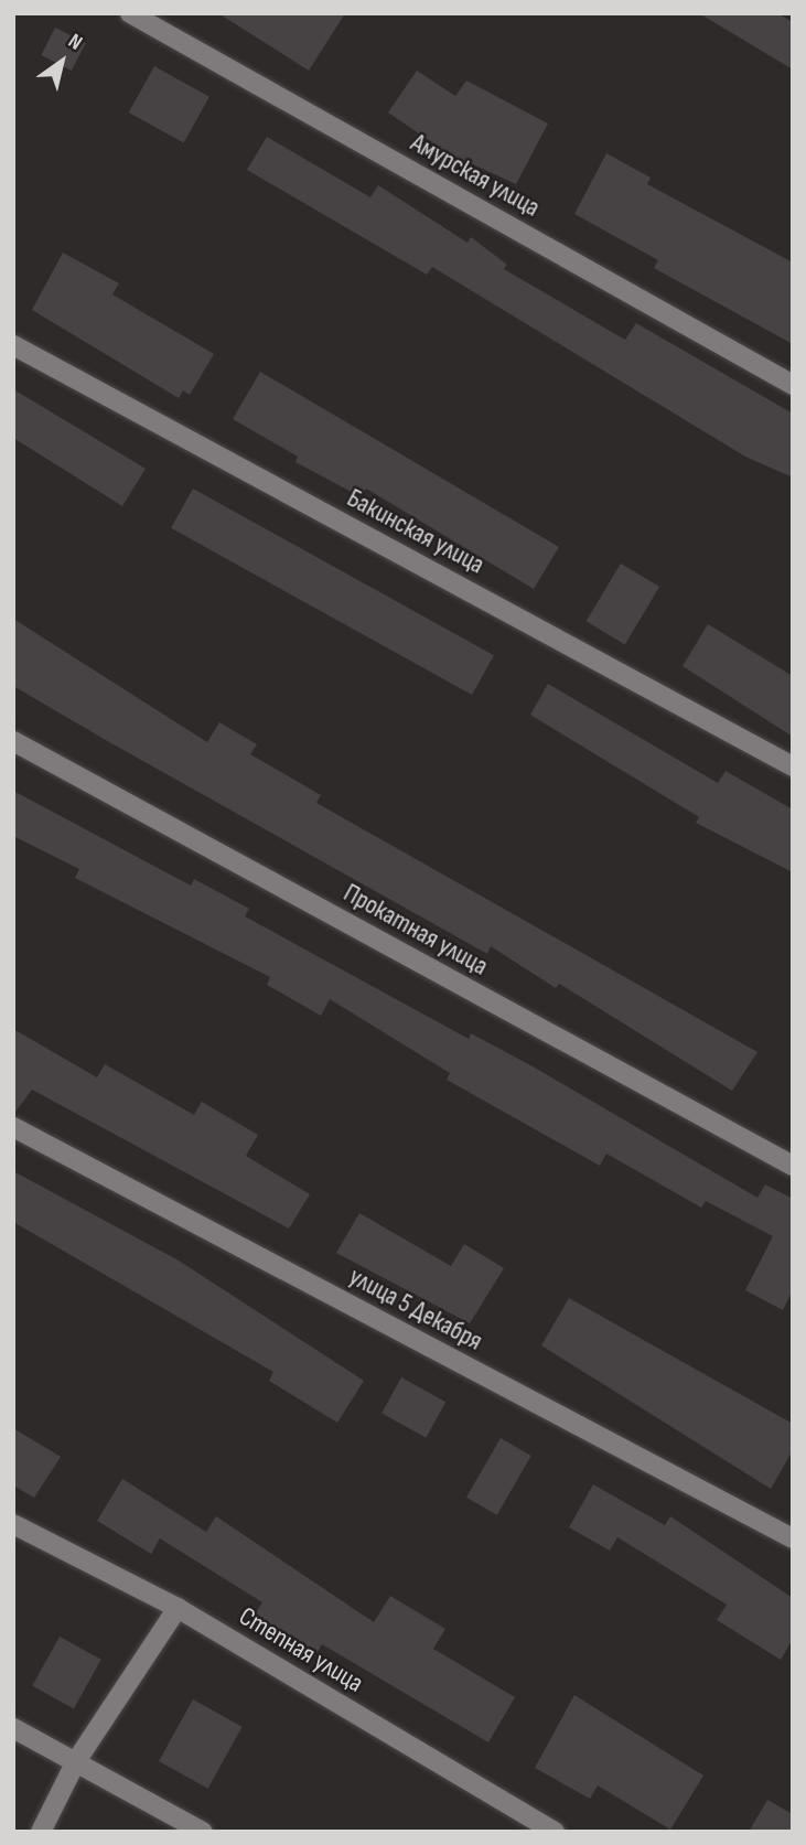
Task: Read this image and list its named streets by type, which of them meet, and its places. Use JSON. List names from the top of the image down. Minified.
{"streets":{"street":["Амурская улица","Бакинская улица","Прокатная улица","улица 5 Декабря","Степная улица"]},"north":"top right"}
